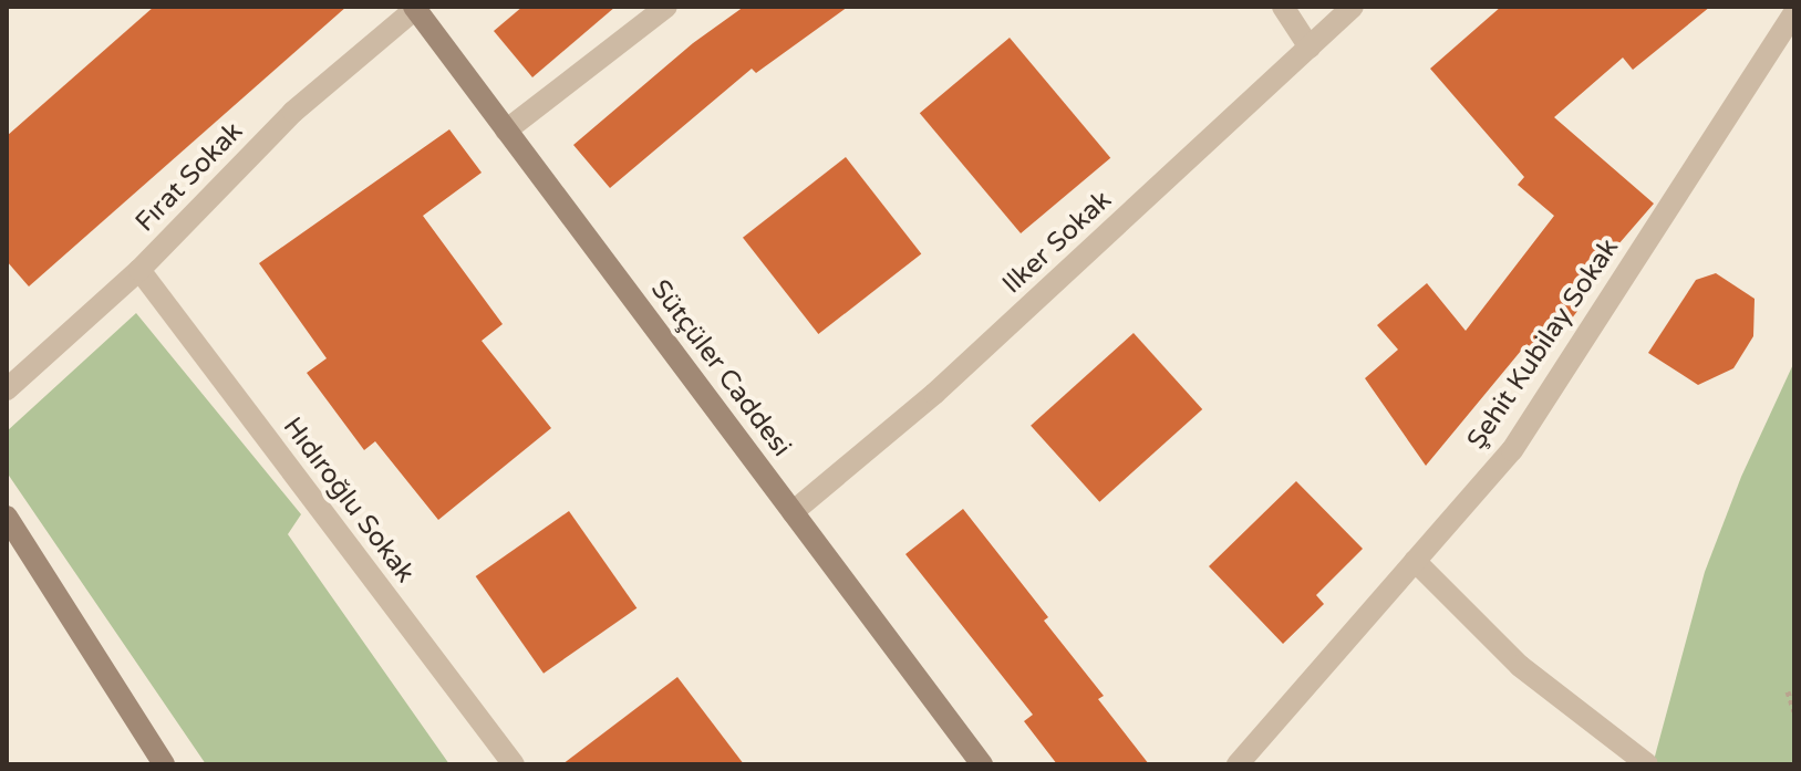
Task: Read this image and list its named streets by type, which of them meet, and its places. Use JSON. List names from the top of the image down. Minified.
{"streets":{"street":["Fırat Sokak","Ilker Sokak","Şehit Kubilay Sokak","Sütçüler Caddesi","Hıdıroğlu Sokak"]},"crossings":[["Fırat Sokak","Sütçüler Caddesi"],["Fırat Sokak","Hıdıroğlu Sokak"],["Ilker Sokak","Sütçüler Caddesi"]]}
